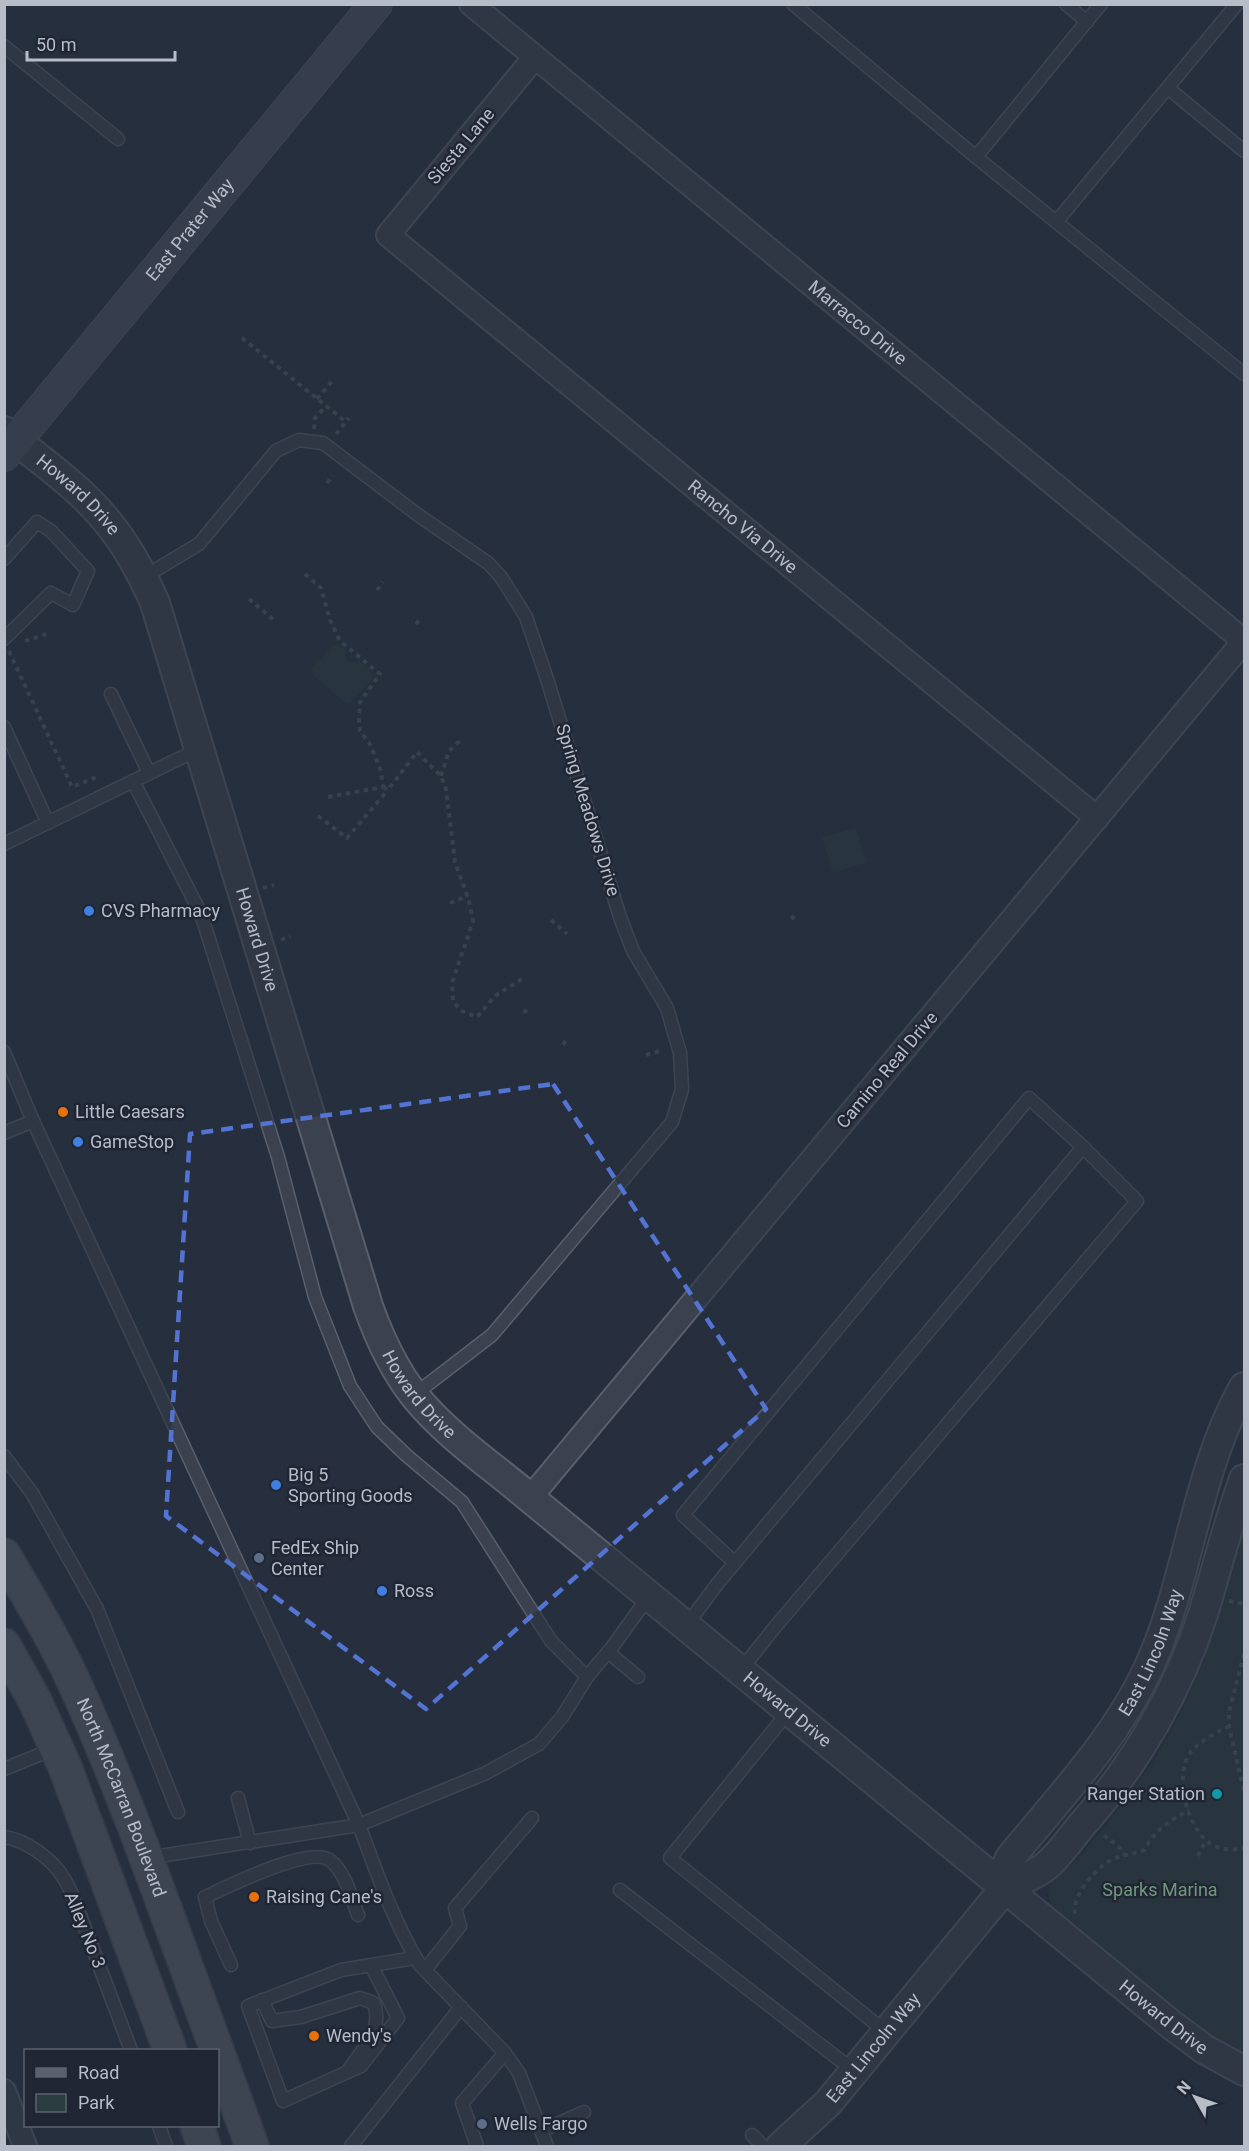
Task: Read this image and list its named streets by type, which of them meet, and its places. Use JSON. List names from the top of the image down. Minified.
{"streets":{"main road":["East Prater Way","North McCarran Boulevard"],"street":["Siesta Lane","Marracco Drive","Howard Drive","Rancho Via Drive","Camino Real Drive","East Lincoln Way"],"lane":["Spring Meadows Drive","Alley No 3"]},"crossings":[["Siesta Lane","Marracco Drive"],["Siesta Lane","Rancho Via Drive"],["East Prater Way","Howard Drive"],["Marracco Drive","Camino Real Drive"],["Howard Drive","Spring Meadows Drive"],["Howard Drive","Camino Real Drive"],["Howard Drive","East Lincoln Way"],["Rancho Via Drive","Camino Real Drive"]],"parks":["Sparks Marina"],"places":["CVS Pharmacy","Little Caesars","GameStop","Big 5 Sporting Goods","FedEx Ship Center","Ross","Ranger Station","Raising Cane's","Wendy's","Wells Fargo"],"legend":["Road","Park"],"scale_bar":"50 m","north":"top left"}
